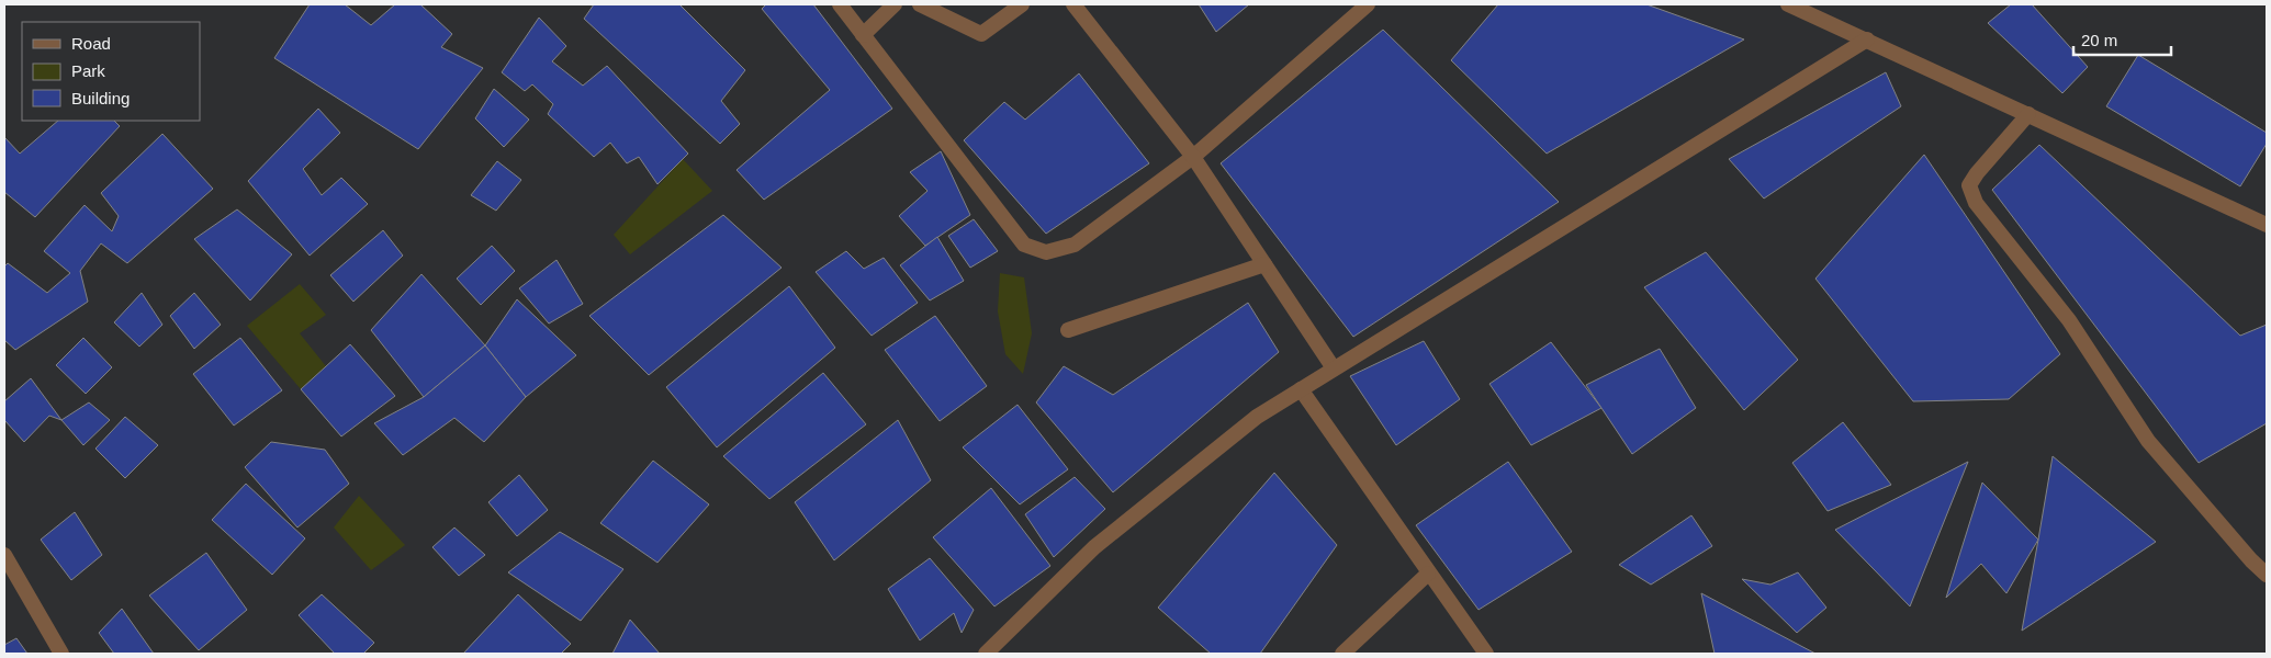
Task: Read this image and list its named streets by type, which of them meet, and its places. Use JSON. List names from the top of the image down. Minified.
{"legend":["Road","Park","Building"],"scale_bar":"20 m"}
